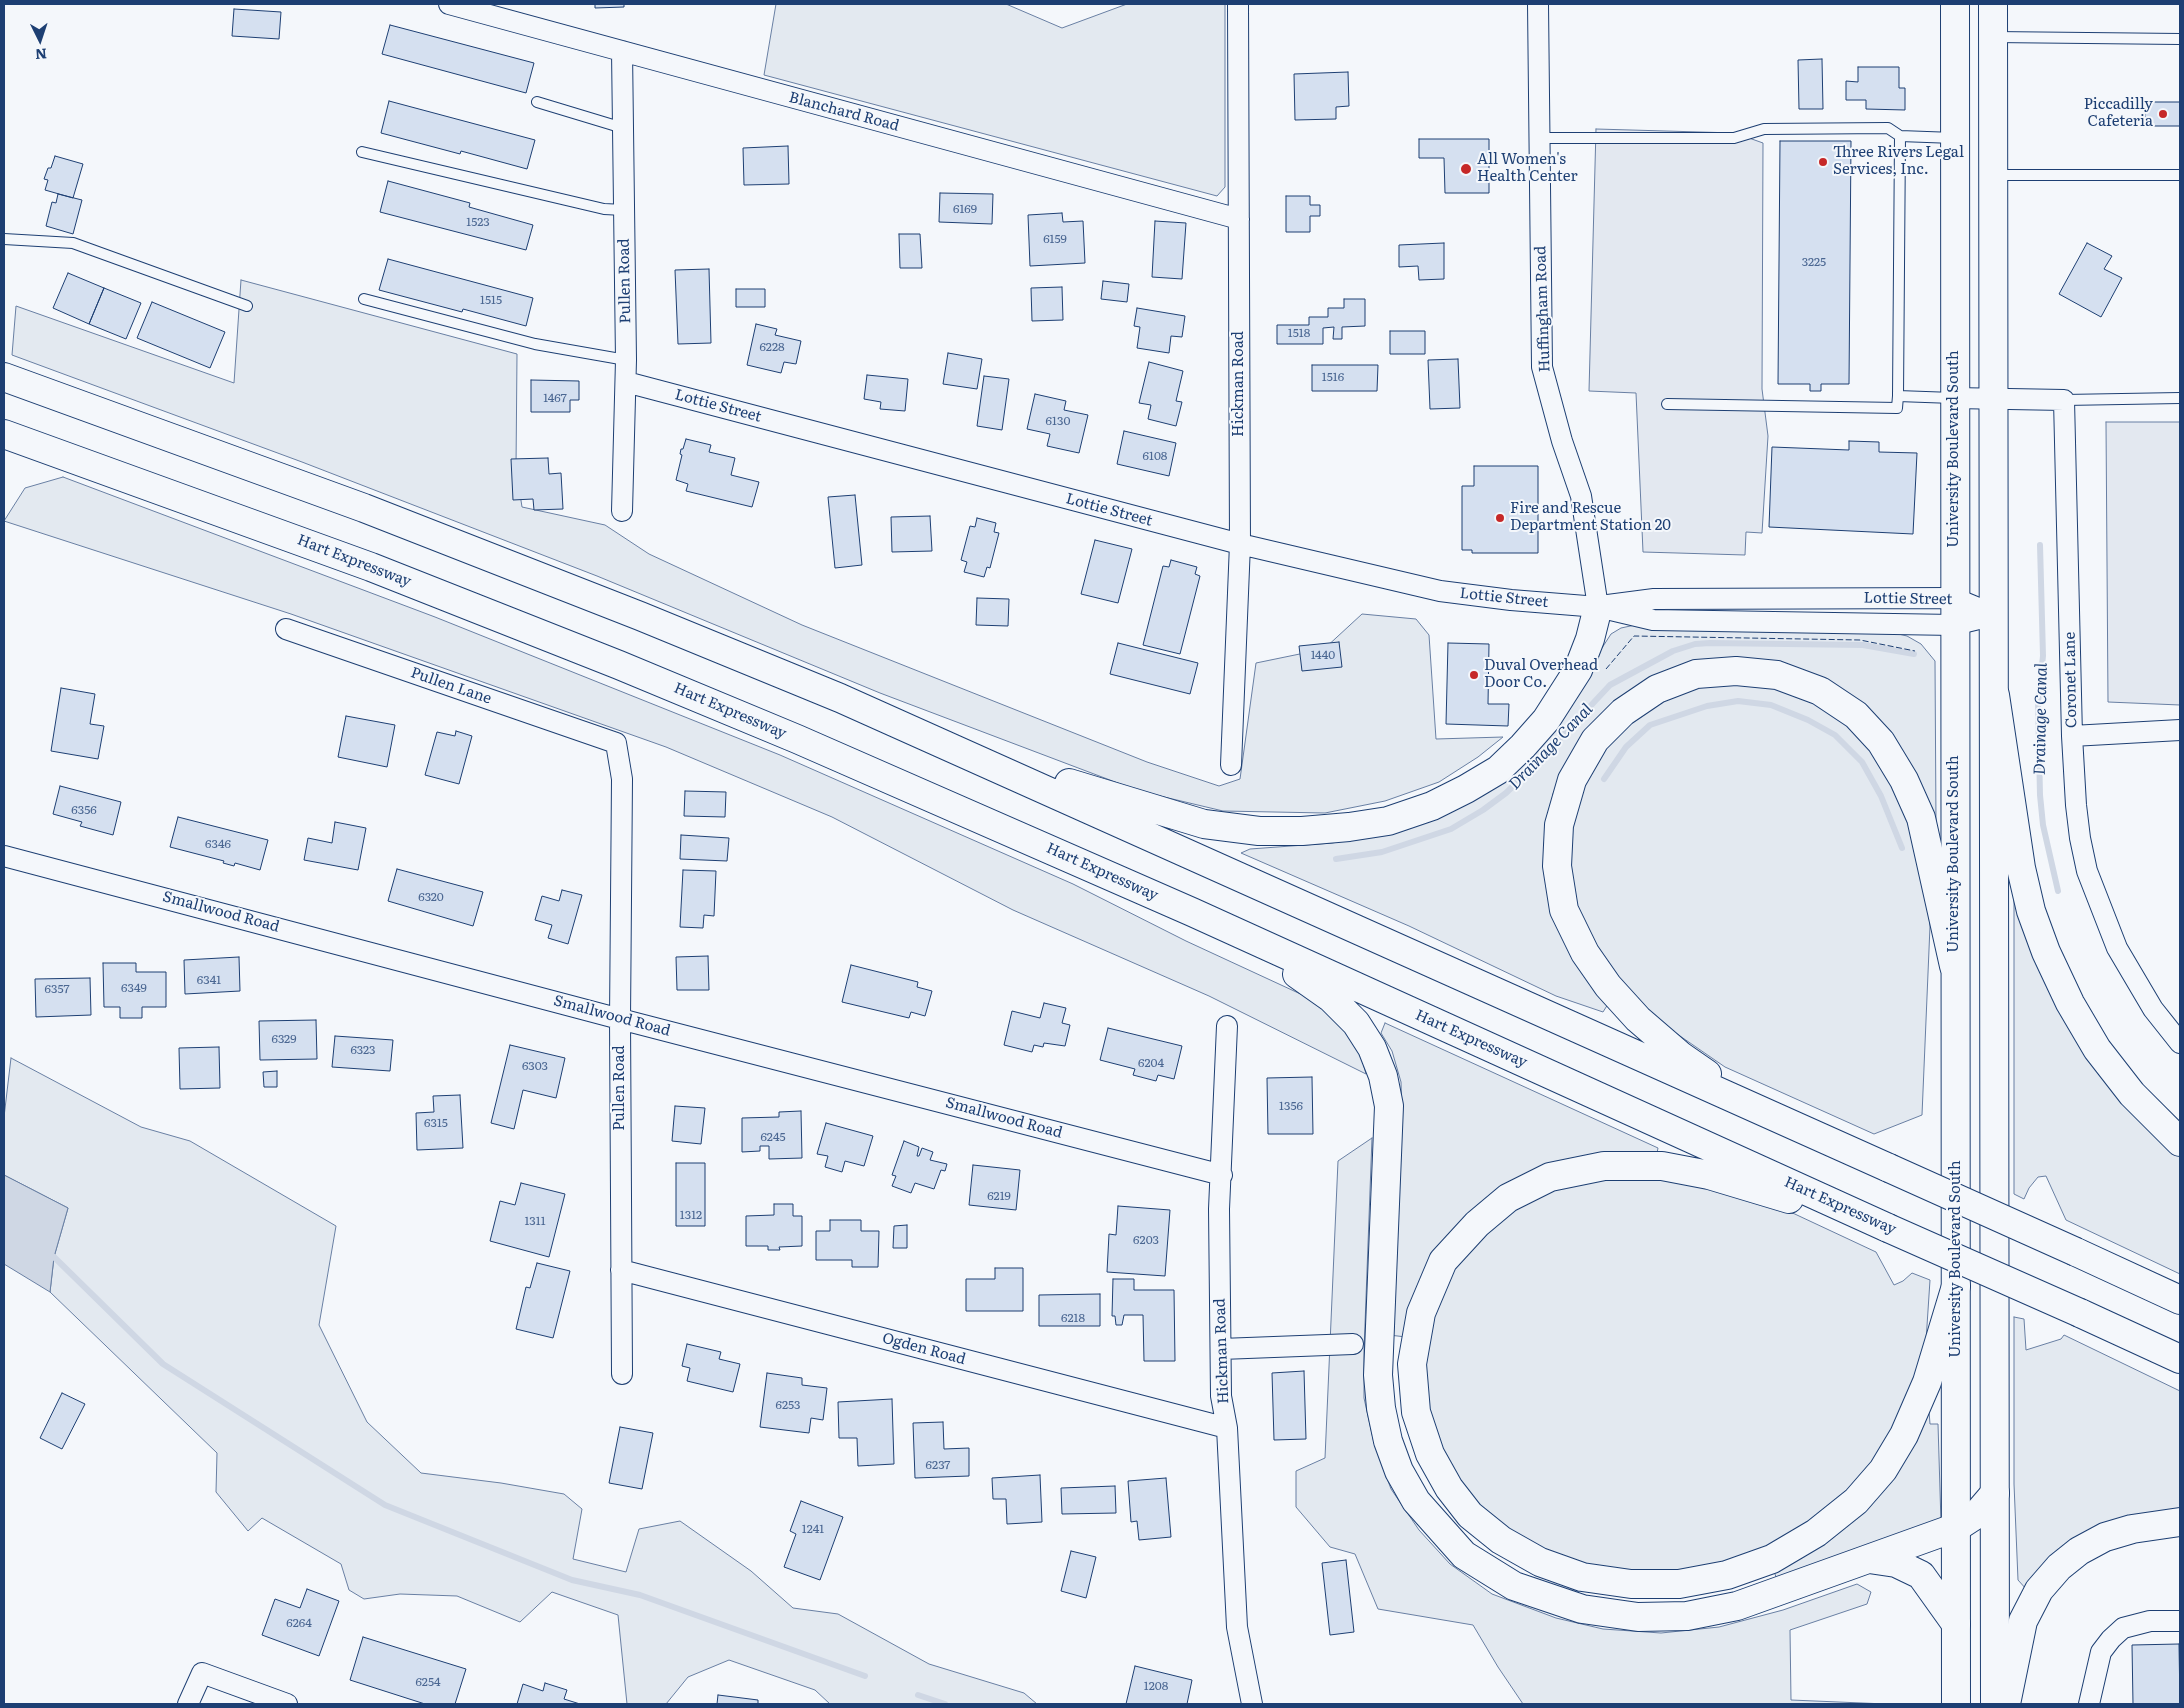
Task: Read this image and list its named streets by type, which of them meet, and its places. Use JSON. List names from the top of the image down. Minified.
{"streets":{"main road":["University Boulevard South","Hart Expressway"],"street":["Blanchard Road","Pullen Road","Huffingham Road","Hickman Road","Lottie Street","Coronet Lane","Pullen Lane","Smallwood Road","Ogden Road"]},"crossings":[["Blanchard Road","Pullen Road"],["Blanchard Road","Hickman Road"],["Pullen Road","Lottie Street"],["Pullen Road","Pullen Lane"],["Pullen Road","Smallwood Road"],["Pullen Road","Ogden Road"],["Huffingham Road","Lottie Street"],["Hickman Road","Lottie Street"],["Hickman Road","Smallwood Road"],["Hickman Road","Ogden Road"],["Lottie Street","University Boulevard South"]],"water":["Drainage Canal"],"places":["Piccadilly Cafeteria","Three Rivers Legal Services, Inc.","All Women's Health Center","Fire and Rescue Department Station 20","Duval Overhead Door Co."],"house_numbers":["6169","1523","6159","3225","1515","1518","6228","1516","1467","6130","6108","1440","6356","6346","6320","6341","6349","6357","6329","6323","6204","6303","1356","6315","6245","6219","1312","1311","6203","6218","6253","6237","1241","6264","6254","1208"],"north":"bottom"}
